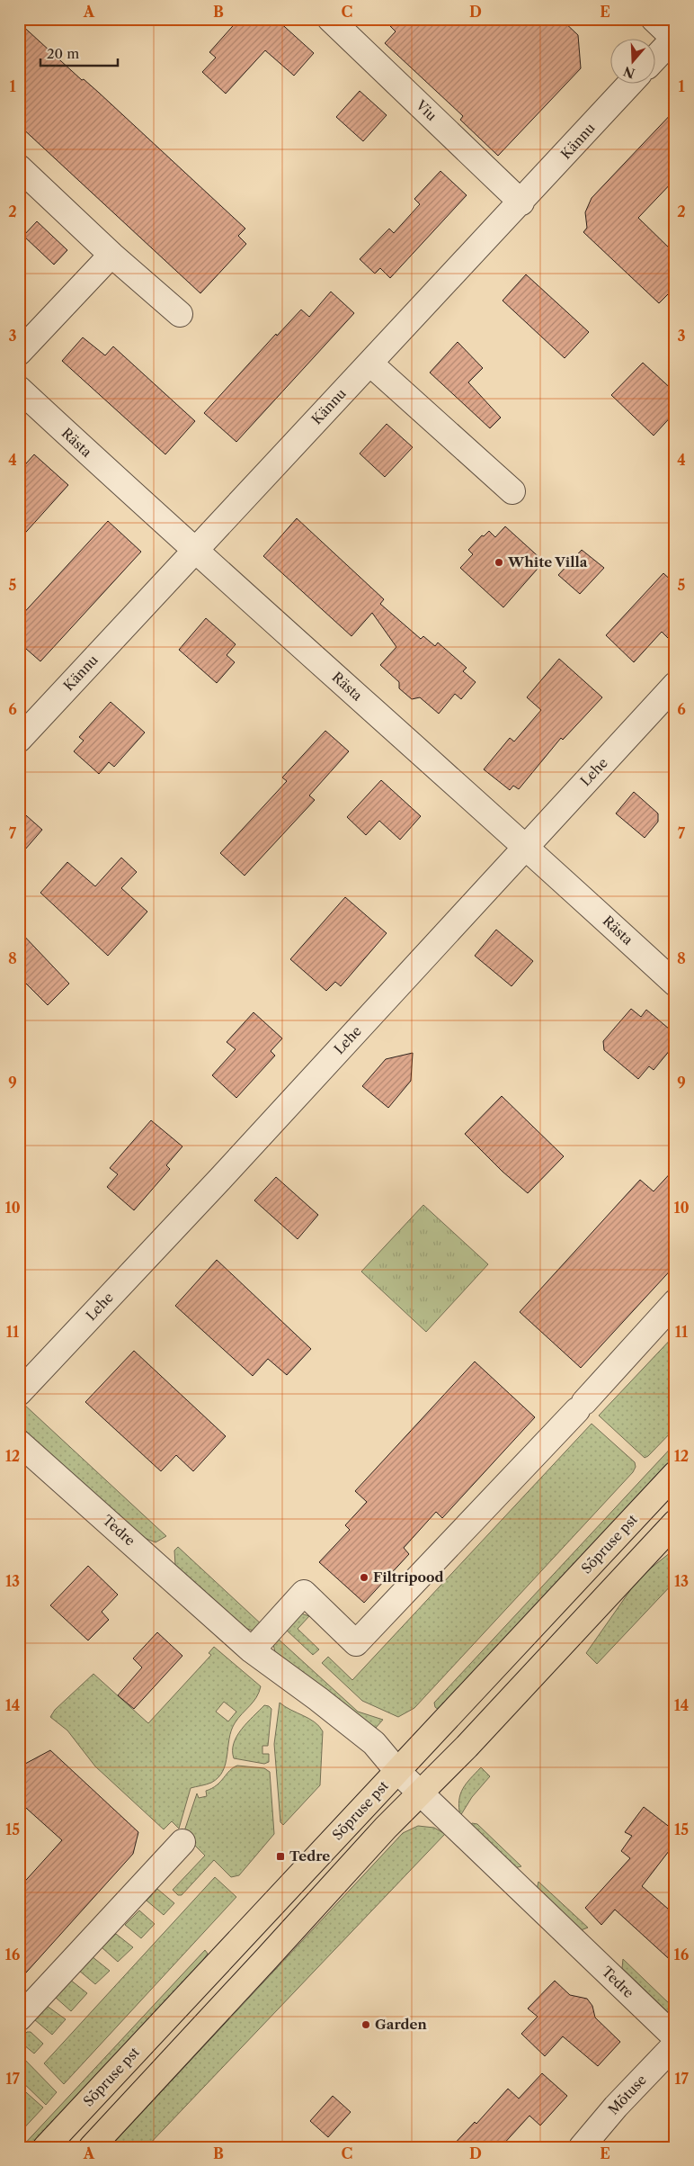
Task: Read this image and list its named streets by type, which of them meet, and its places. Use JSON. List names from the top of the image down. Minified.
{"streets":{"main road":["Sõpruse pst"],"street":["Viu","Kännu","Rästa","Lehe","Tedre","Mõtuse"]},"crossings":[["Viu","Kännu"],["Kännu","Rästa"],["Rästa","Lehe"],["Tedre","Sõpruse pst"]],"places":{"other":["White Villa","Filtripood","Garden"],"transit":["Tedre"]},"scale_bar":"20 m","north":"bottom","grid":{"columns":["A","B","C","D","E"],"rows":["1","2","3","4","5","6","7","8","9","10","11","12","13","14","15","16","17"]}}
